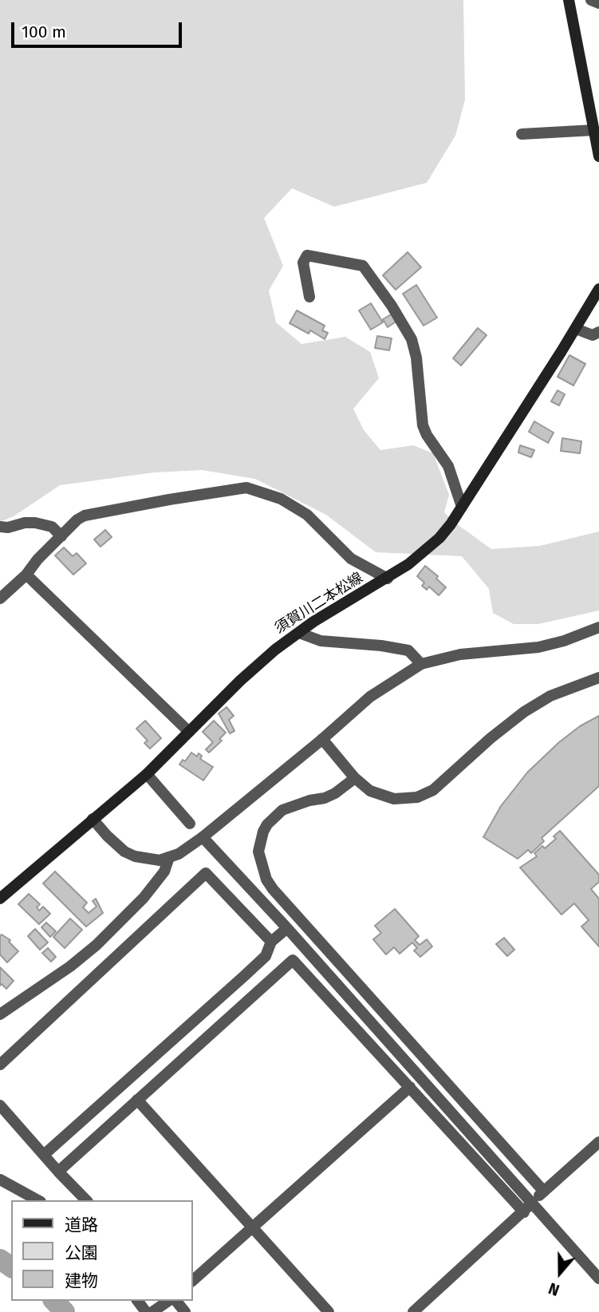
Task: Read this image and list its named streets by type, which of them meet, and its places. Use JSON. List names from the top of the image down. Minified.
{"streets":{"main road":["須賀川二本松線"]},"legend":["道路","公園","建物"],"scale_bar":"100 m","north":"bottom"}
